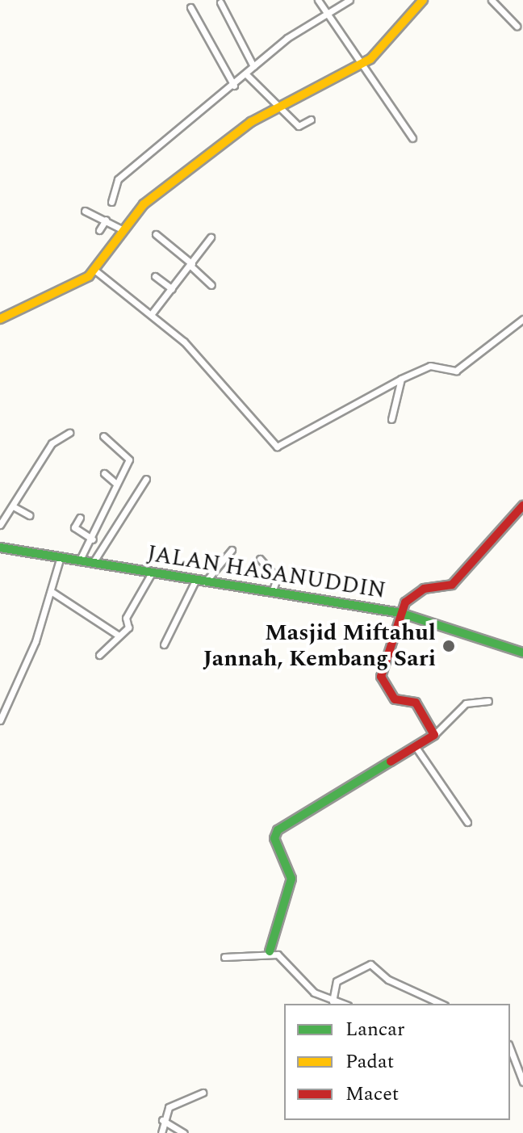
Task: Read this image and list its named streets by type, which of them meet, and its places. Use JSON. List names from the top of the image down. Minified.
{"streets":{"street":["JALAN HASANUDDIN"]},"places":["Masjid Miftahul Jannah, Kembang Sari"],"legend":["Lancar","Padat","Macet"]}
